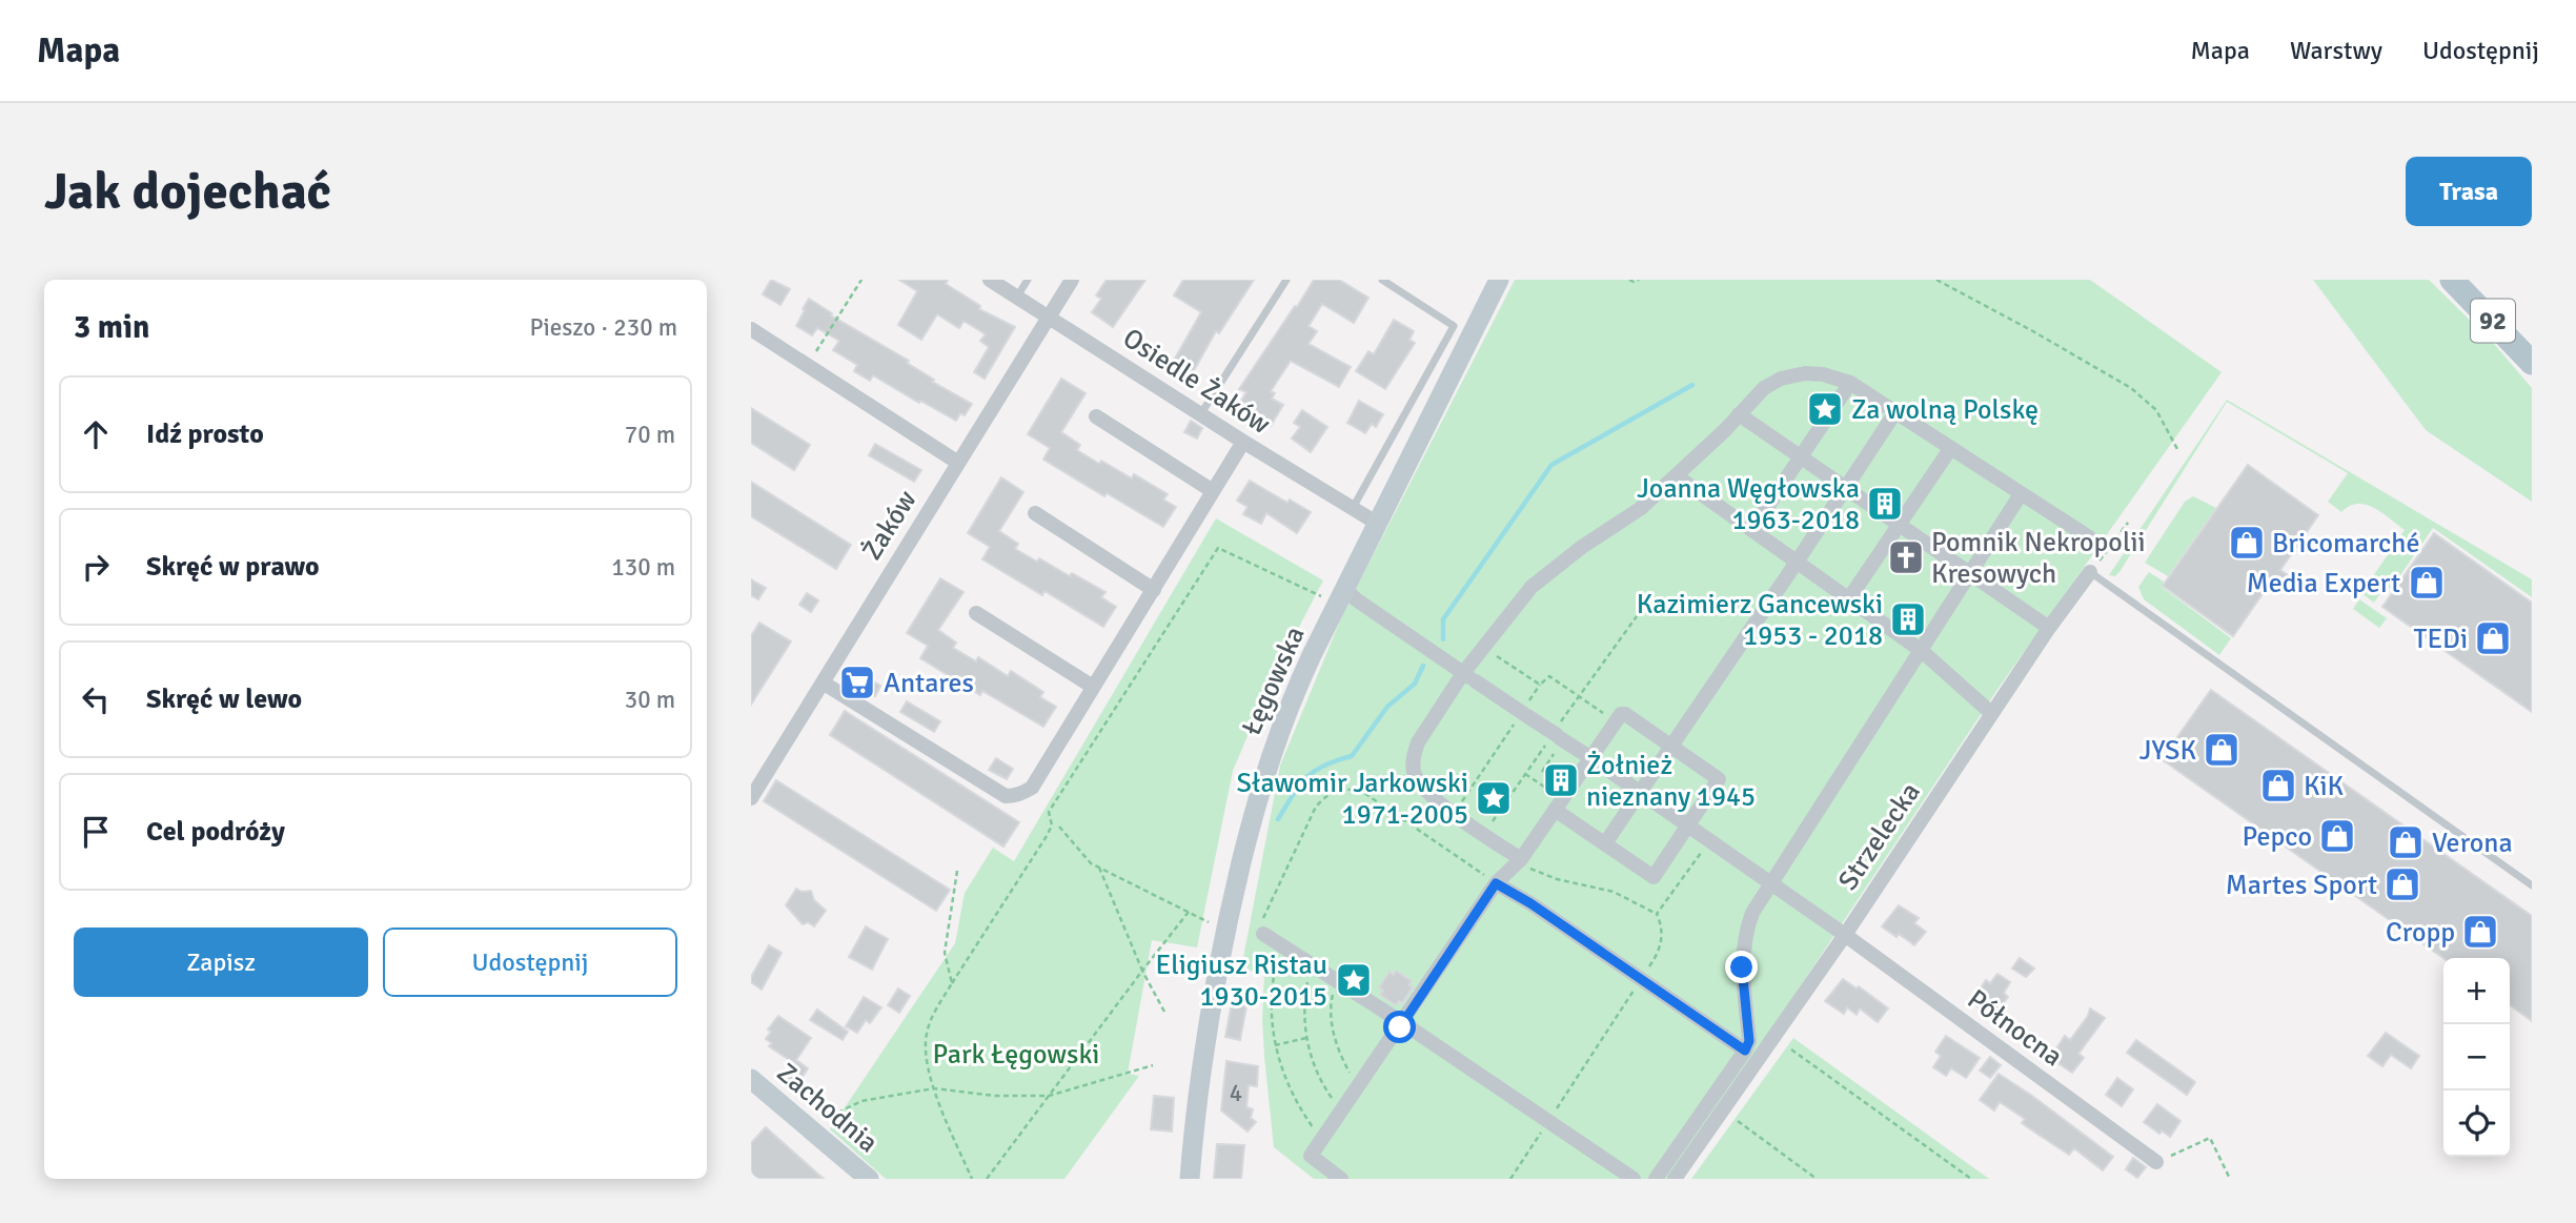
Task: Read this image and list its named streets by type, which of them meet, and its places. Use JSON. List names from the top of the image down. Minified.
{"streets":{"main road":["92"],"street":["Osiedle Żaków","Żaków","Łęgowska","Strzelecka","Północna","Zachodnia"]},"crossings":[["Osiedle Żaków","Żaków"],["Osiedle Żaków","Łęgowska"],["Łęgowska","Północna"],["Strzelecka","Północna"]],"parks":["Park Łęgowski"],"places":{"place":["Za wolną Polskę","Sławomir Jarkowski 1971-2005","Eligiusz Ristau 1930-2015"],"building":["Joanna Węgłowska 1963-2018","Kazimierz Gancewski 1953 - 2018","Żołnież nieznany 1945"],"shop":["Bricomarché","Media Expert","TEDi","JYSK","KiK","Pepco","Verona","Martes Sport","Cropp"],"church":["Pomnik Nekropolii Kresowych"],"supermarket":["Antares"]},"house_numbers":["4"],"page":{"header":"Mapa","nav":["Mapa","Warstwy","Udostępnij"],"buttons":["Trasa",["Zapisz","Udostępnij"]],"title":"Jak dojechać","heading":["3 min","Pieszo · 230 m"],"list":[["Idź prosto","70 m"],["Skręć w prawo","130 m"],["Skręć w lewo","30 m"],"Cel podróży"],"map_buttons":["+","−"]}}
